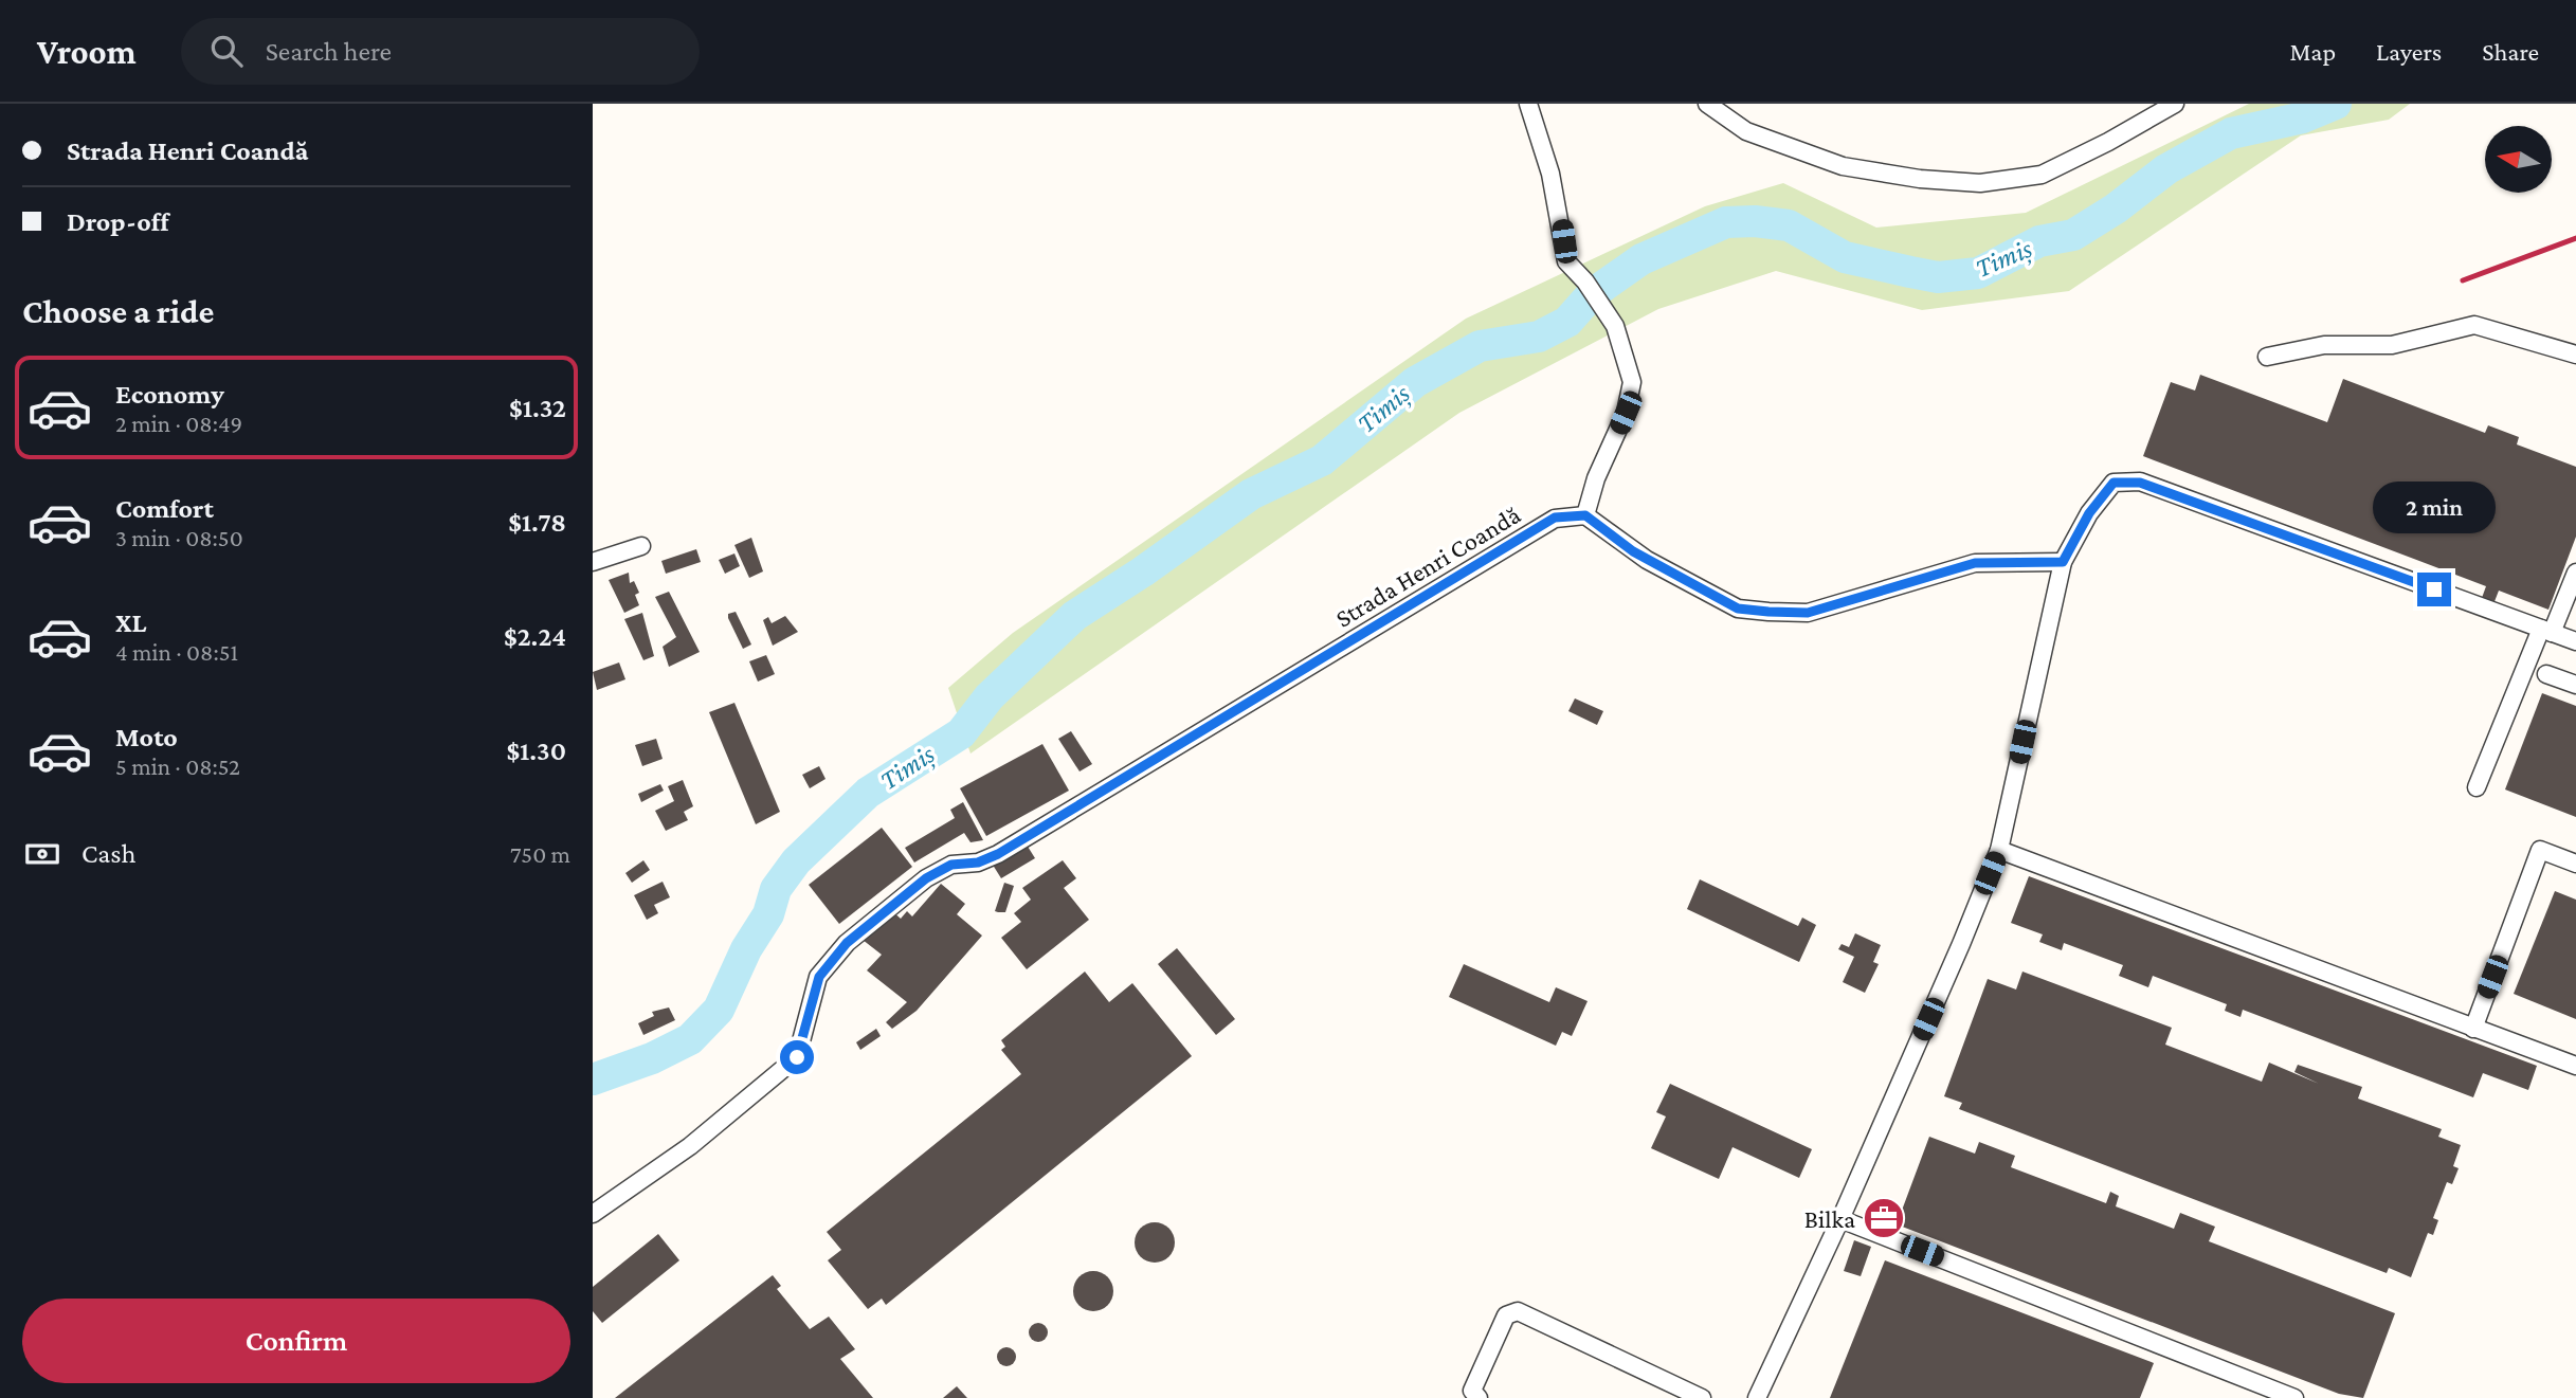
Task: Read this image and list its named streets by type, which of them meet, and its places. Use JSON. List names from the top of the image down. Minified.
{"streets":{"street":["Strada Henri Coandă"]},"water":["Timiș"],"places":{"office":["Bilka"]},"north":"left","page":{"header":"Vroom","search":"Search here","nav":["Map","Layers","Share"],"banner":["Strada Henri Coandă","Drop-off"],"heading":"Choose a ride","list":[{"name":"Economy","note":"2 min · 08:49","value":"$1.32"},{"name":"Comfort","note":"3 min · 08:50","value":"$1.78"},{"name":"XL","note":"4 min · 08:51","value":"$2.24"},{"name":"Moto","note":"5 min · 08:52","value":"$1.30"}],"bubble":"2 min","pay":["Cash","750 m"],"buttons":"Confirm"}}
